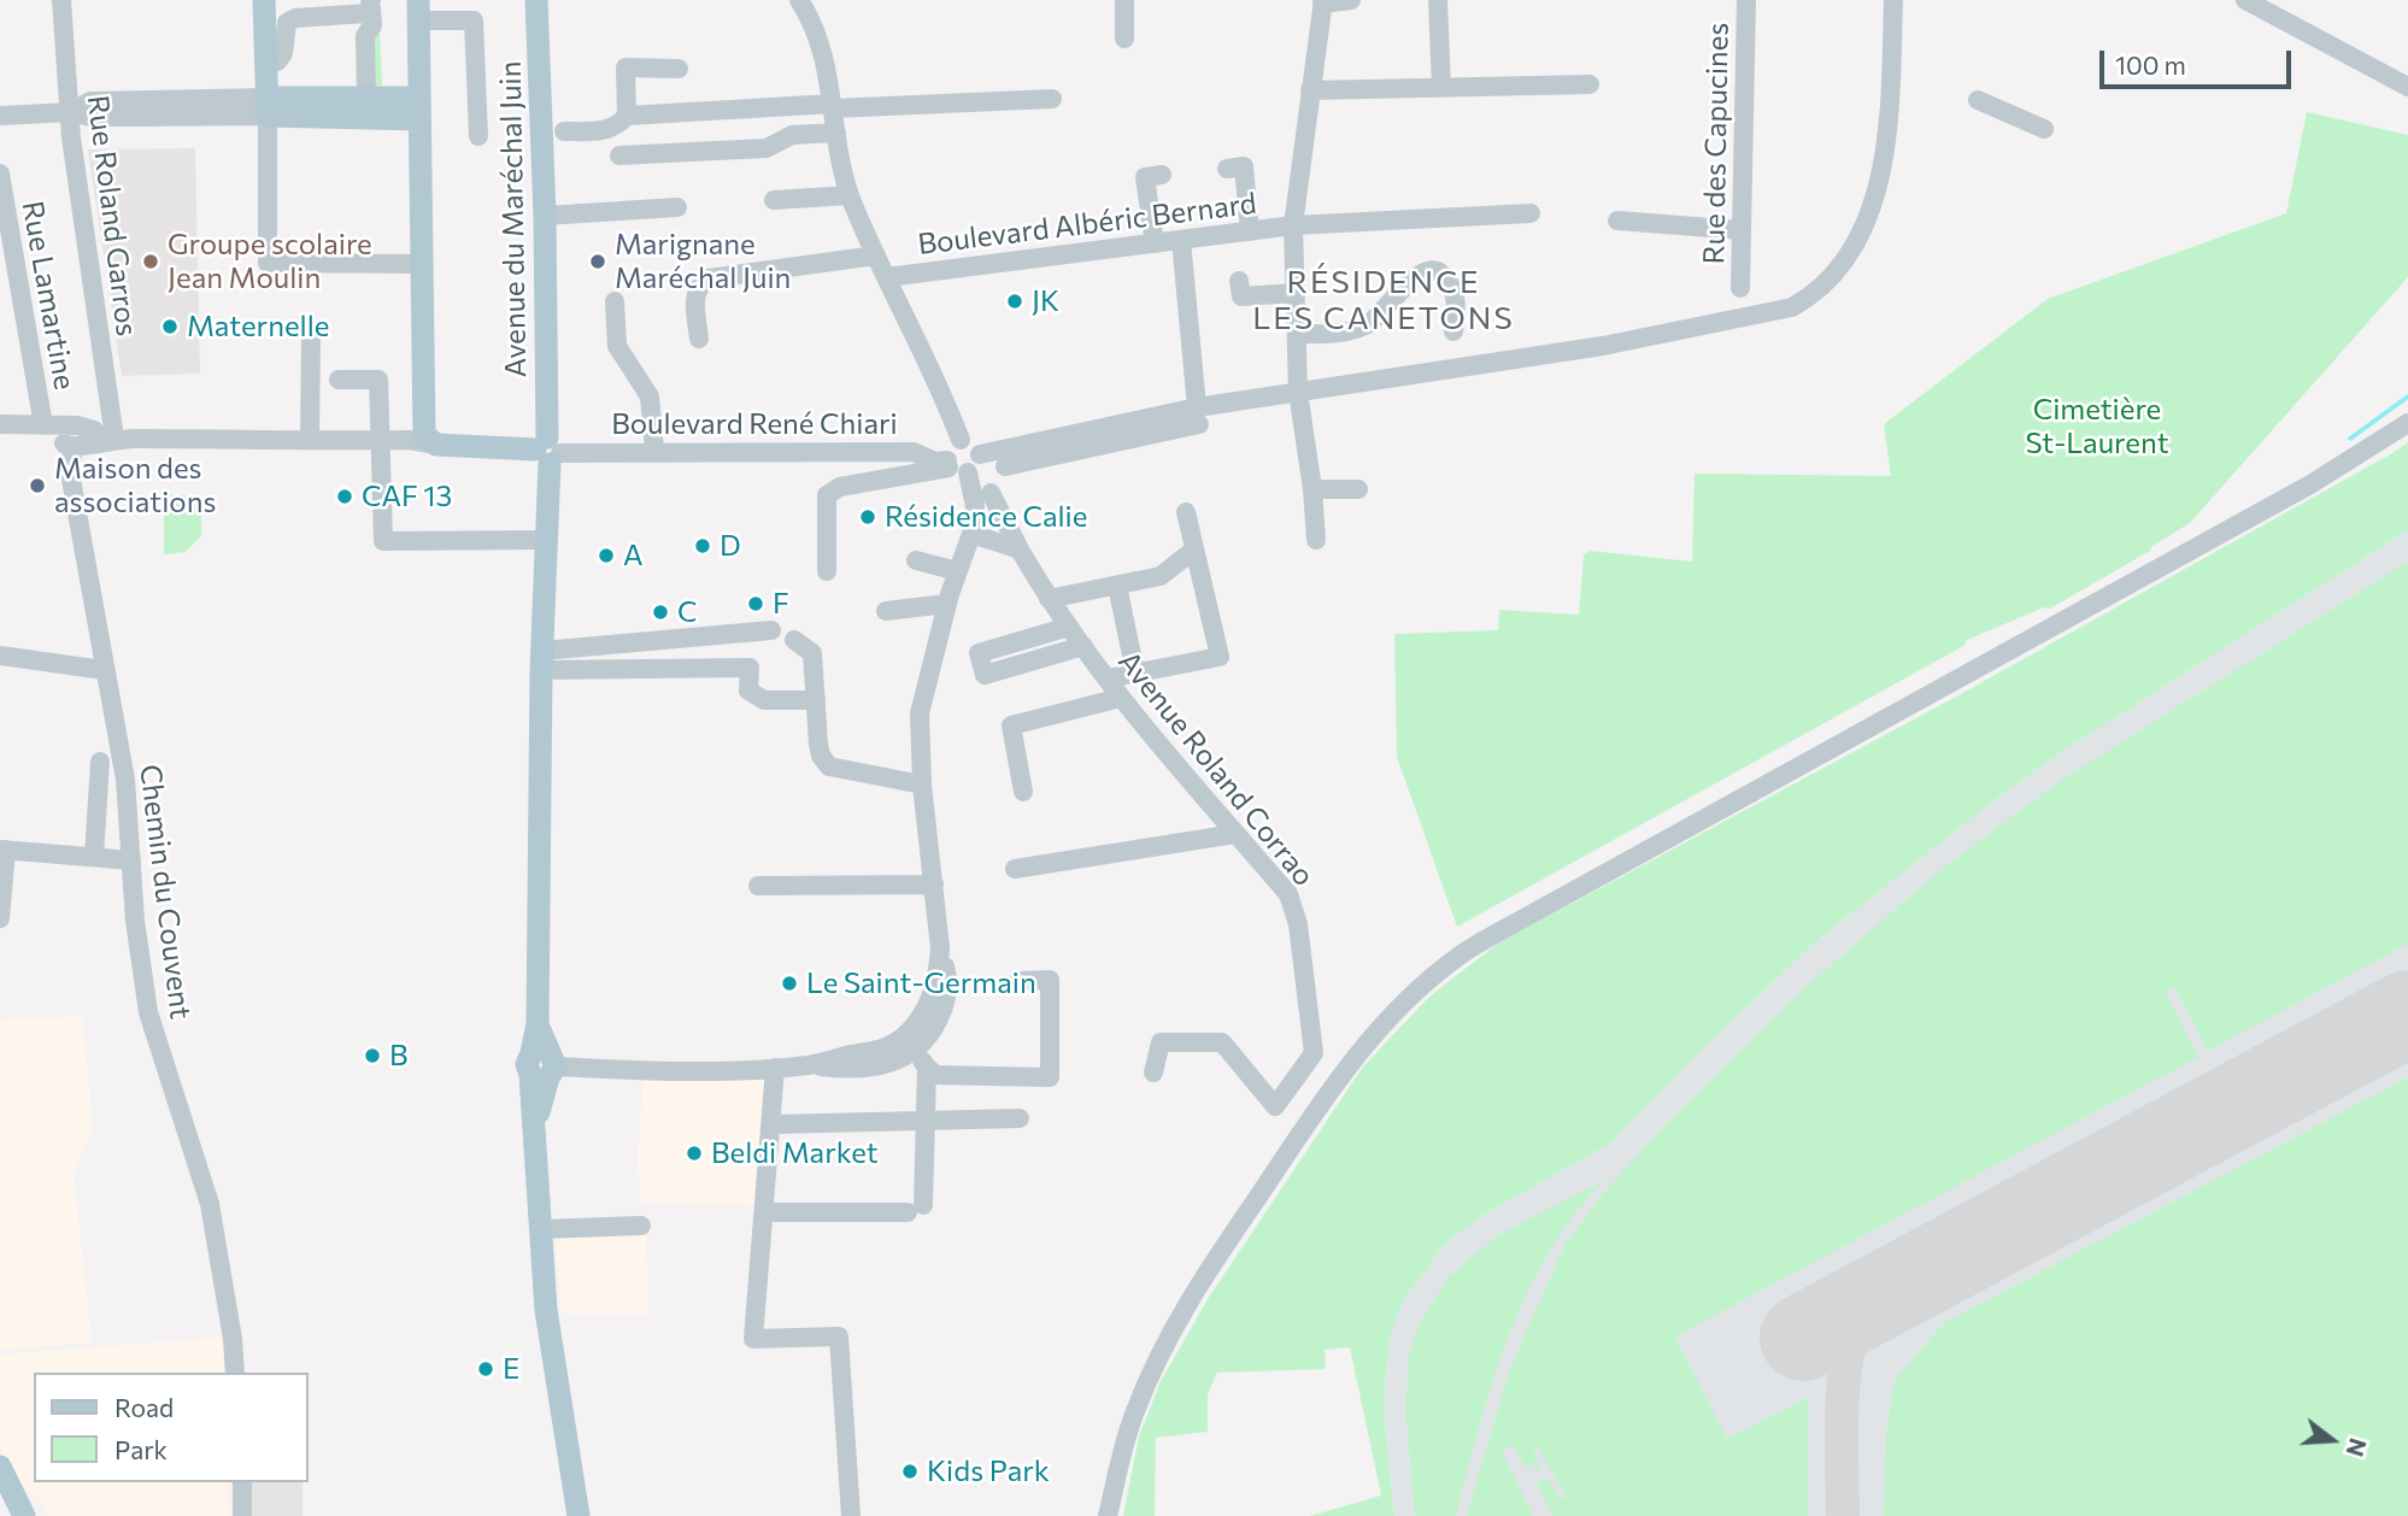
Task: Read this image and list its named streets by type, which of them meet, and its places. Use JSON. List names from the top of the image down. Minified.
{"streets":{"main road":["Avenue du Maréchal Juin"],"street":["Rue des Capucines","Rue Roland Garros","Boulevard Albéric Bernard","Rue Lamartine","Boulevard René Chiari","Avenue Roland Corrao","Chemin du Couvent"]},"crossings":[["Avenue du Maréchal Juin","Boulevard René Chiari"]],"districts":["RÉSIDENCE LES CANETONS"],"parks":["Cimetière St-Laurent"],"places":["Groupe scolaire Jean Moulin","Marignane Maréchal Juin","JK","Maternelle","Maison des associations","CAF 13","Résidence Calie","D","A","F","C","Le Saint-Germain","B","Beldi Market","E","Kids Park"],"legend":["Road","Park"],"scale_bar":"100 m","north":"right"}
